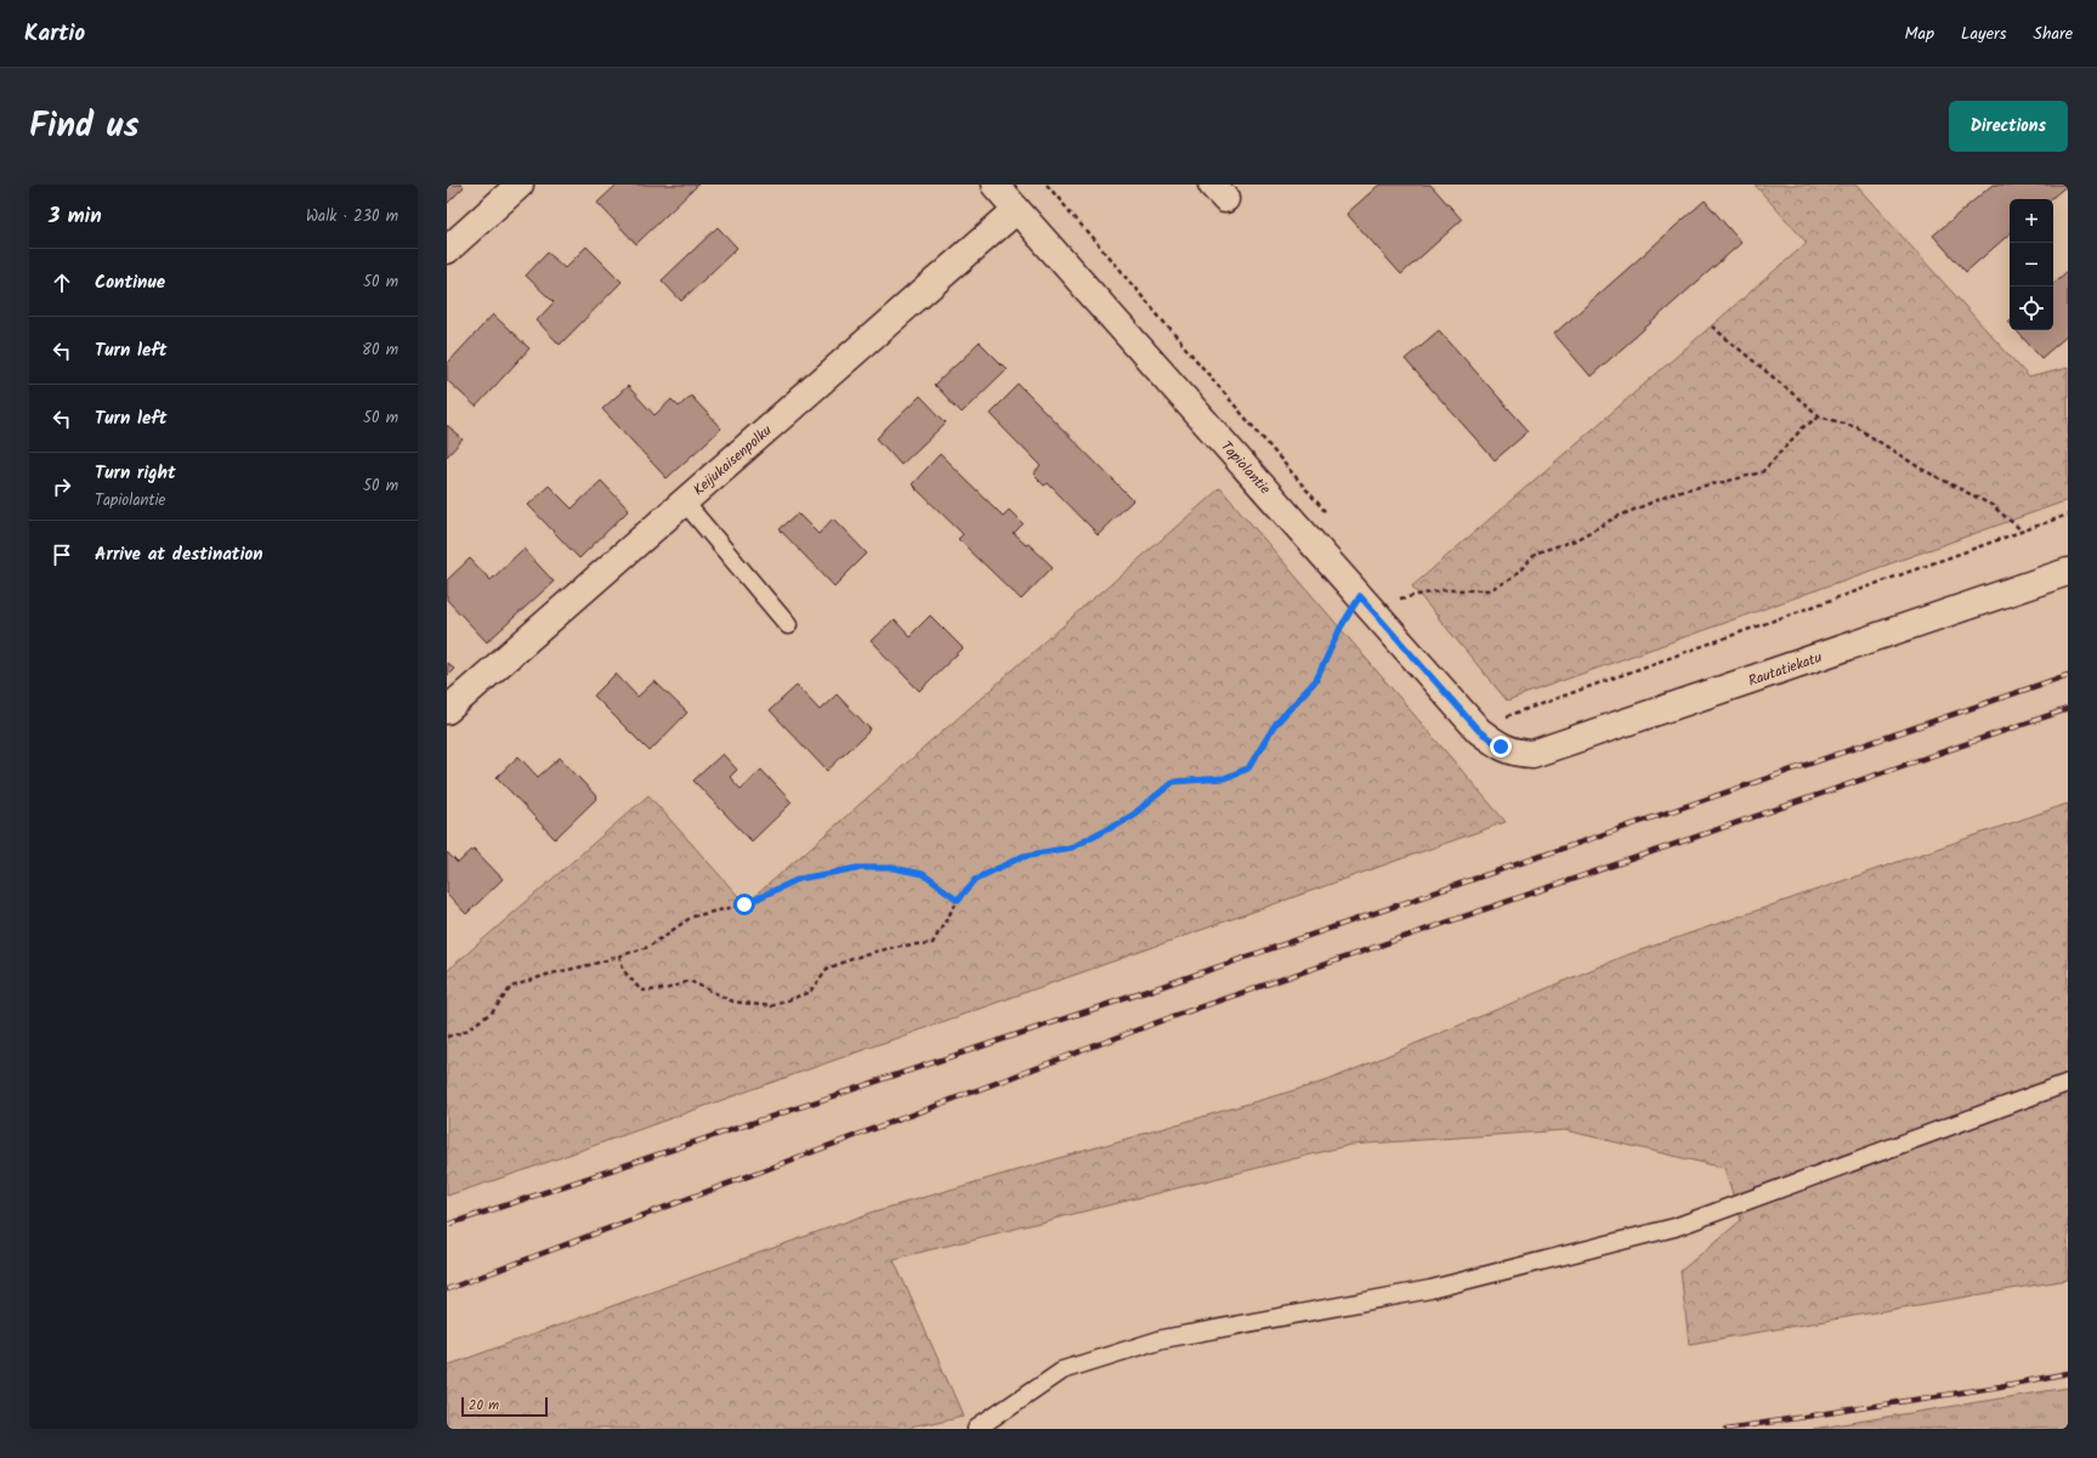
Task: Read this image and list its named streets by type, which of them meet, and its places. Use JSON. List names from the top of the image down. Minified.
{"streets":{"street":["Keijukaisenpolku","Tapiolantie","Rautatiekatu"]},"crossings":[["Keijukaisenpolku","Tapiolantie"],["Tapiolantie","Rautatiekatu"]],"scale_bar":"20 m","page":{"header":"Kartio","nav":["Map","Layers","Share"],"title":"Find us","buttons":"Directions","heading":["3 min","Walk · 230 m"],"map_buttons":["+","−"],"list":[["Continue","50 m"],["Turn left","80 m"],["Turn left","50 m"],["Turn right","Tapiolantie","50 m"],"Arrive at destination"],"scale":"20 m"}}
